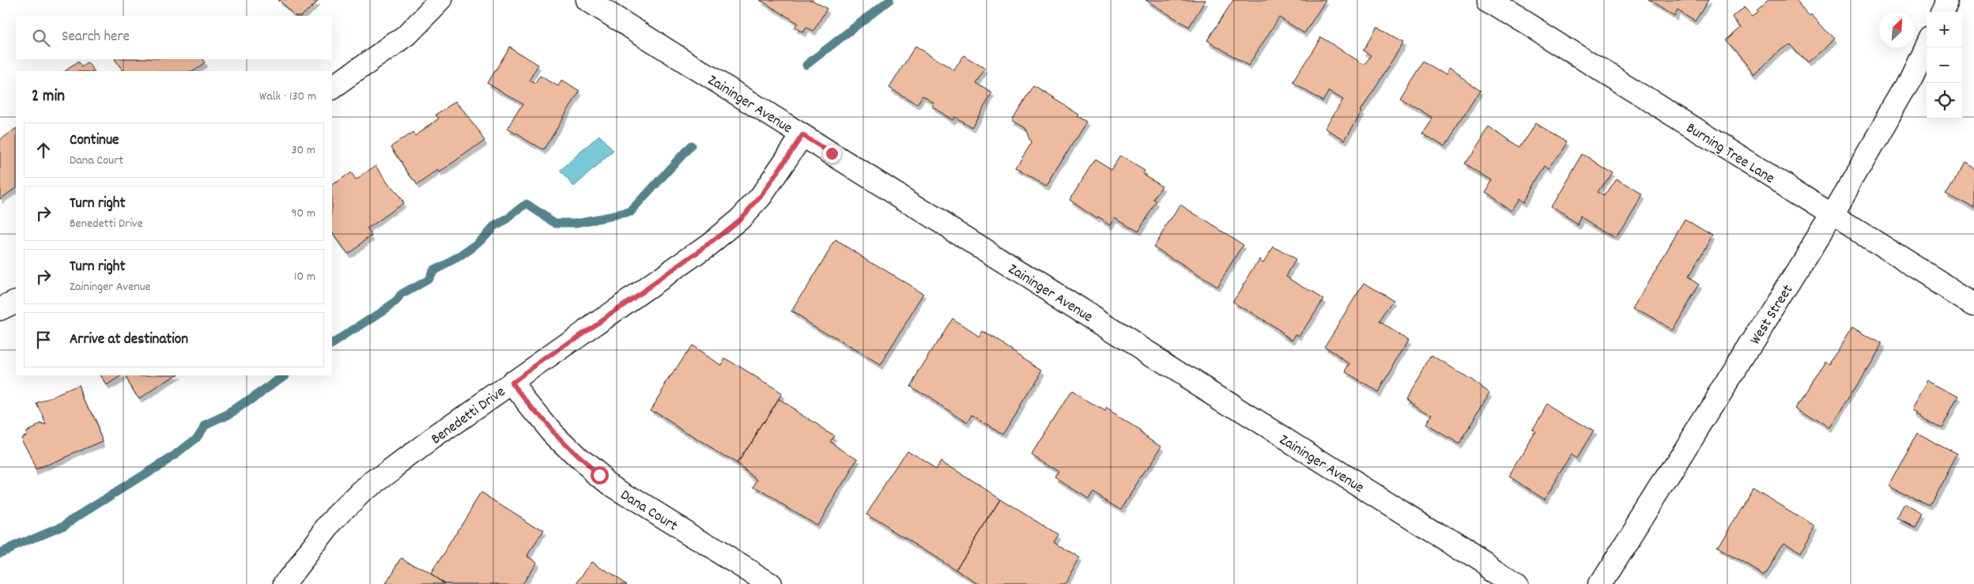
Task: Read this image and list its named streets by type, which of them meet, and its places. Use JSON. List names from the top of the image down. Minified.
{"streets":{"street":["Zaininger Avenue","Burning Tree Lane","West Street","Benedetti Drive","Dana Court"]},"crossings":[["Zaininger Avenue","Benedetti Drive"],["Burning Tree Lane","West Street"],["Benedetti Drive","Dana Court"]],"north":"top right","page":{"map_buttons":["+","−"],"search":"Search here","heading":["2 min","Walk · 130 m"],"list":[["Continue","Dana Court","30 m"],["Turn right","Benedetti Drive","90 m"],["Turn right","Zaininger Avenue","10 m"],"Arrive at destination"]}}
